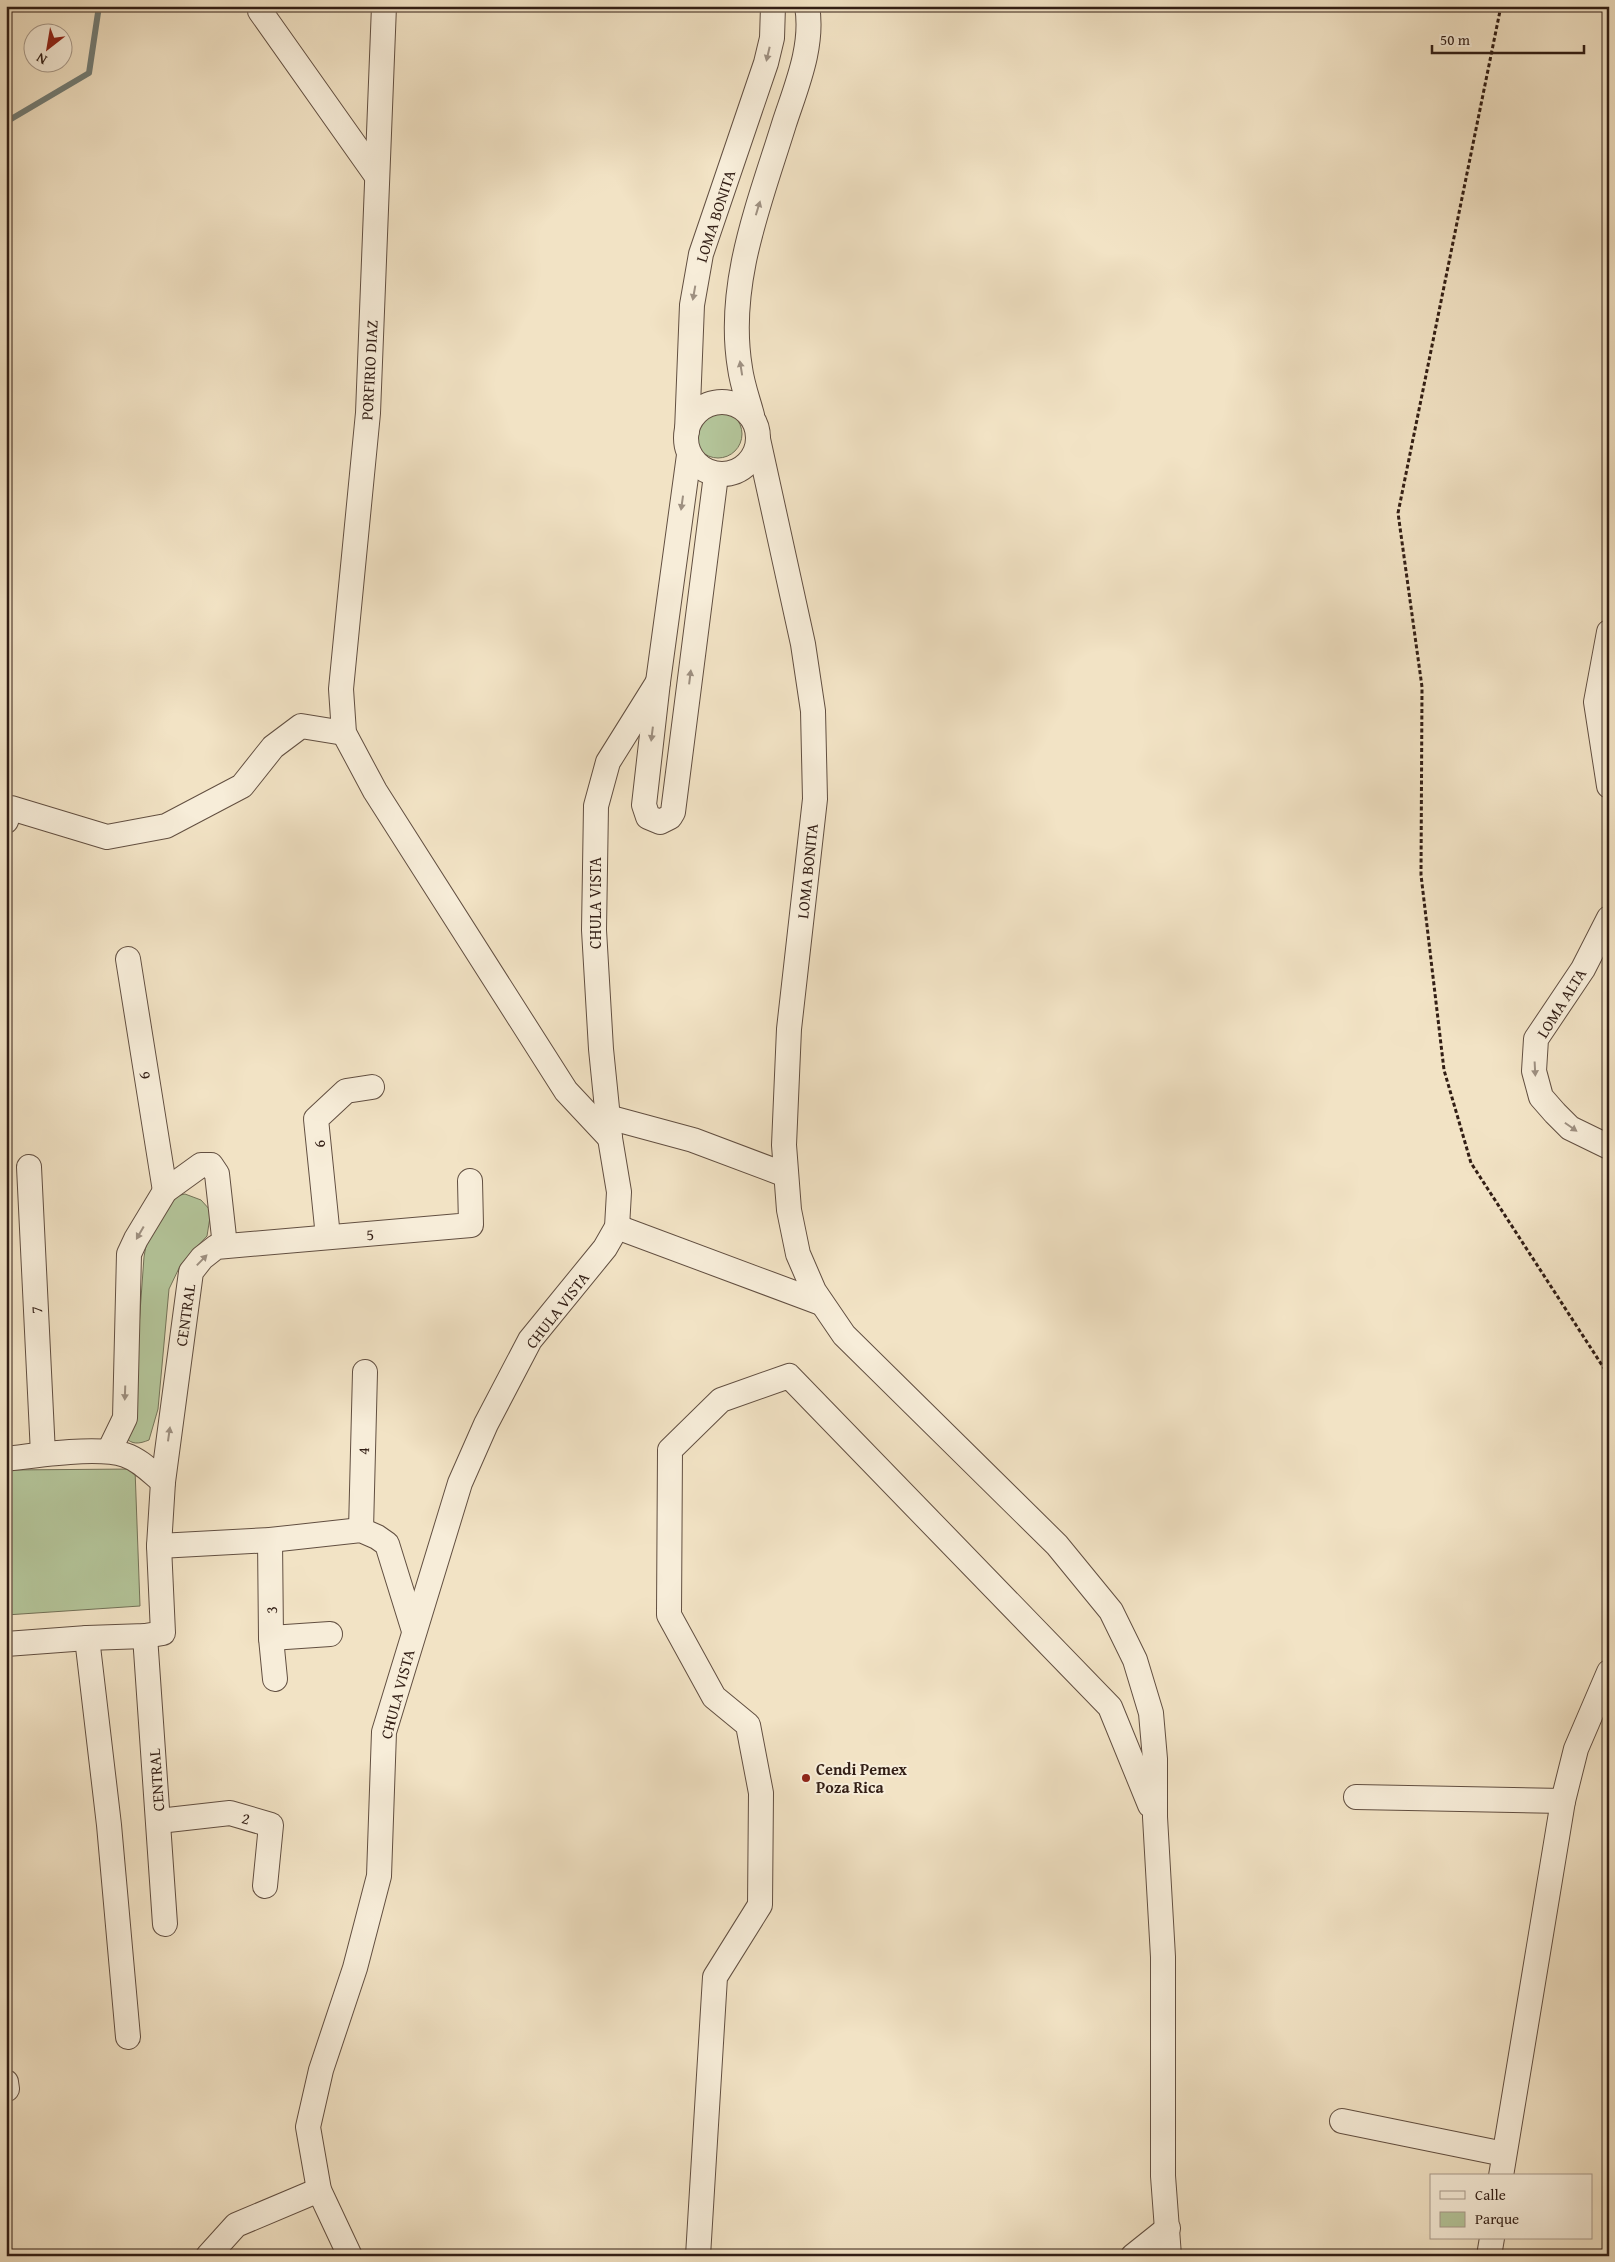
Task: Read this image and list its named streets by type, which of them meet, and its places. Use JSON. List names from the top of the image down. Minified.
{"streets":{"street":["LOMA BONITA","PORFIRIO DIAZ","CHULA VISTA","LOMA ALTA","9","6","5","7","CENTRAL","4","3","2"]},"crossings":[["6","5"],["5","CENTRAL"],["CENTRAL","2"]],"places":["Cendi Pemex Poza Rica"],"legend":["Calle","Parque"],"scale_bar":"50 m","north":"bottom left"}
